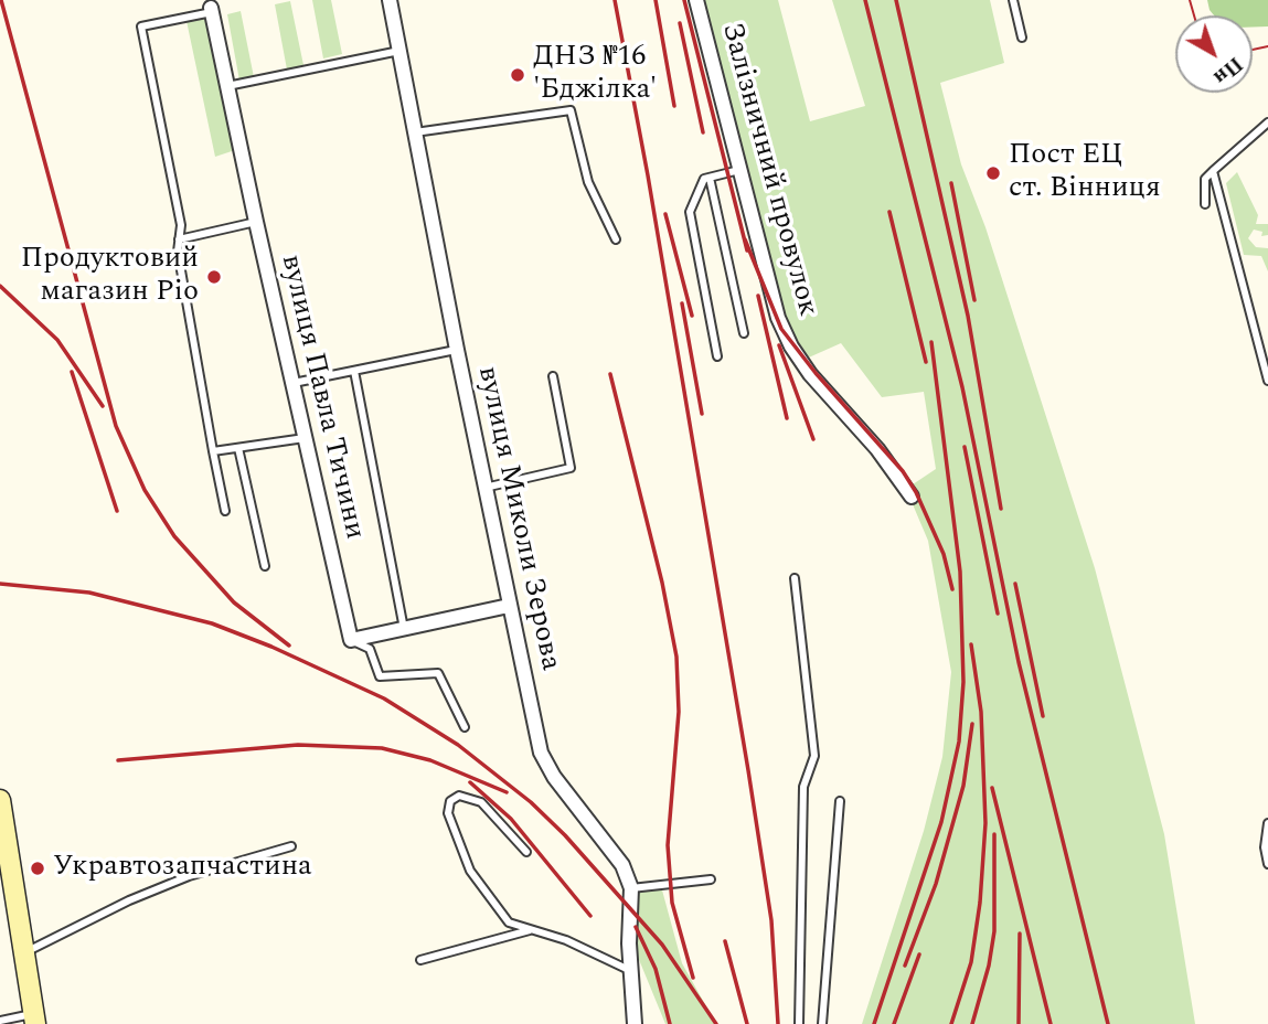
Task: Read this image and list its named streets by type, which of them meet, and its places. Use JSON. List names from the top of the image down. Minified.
{"streets":{"street":["Залізничний провулок","вулиця Павла Тичини","вулиця Миколи Зерова"]},"places":["ДНЗ №16 'Бджілка'","Пост ЕЦ ст. Вінниця","Продуктовий магазин Ріо","Укравтозапчастина"],"north":"bottom right"}
